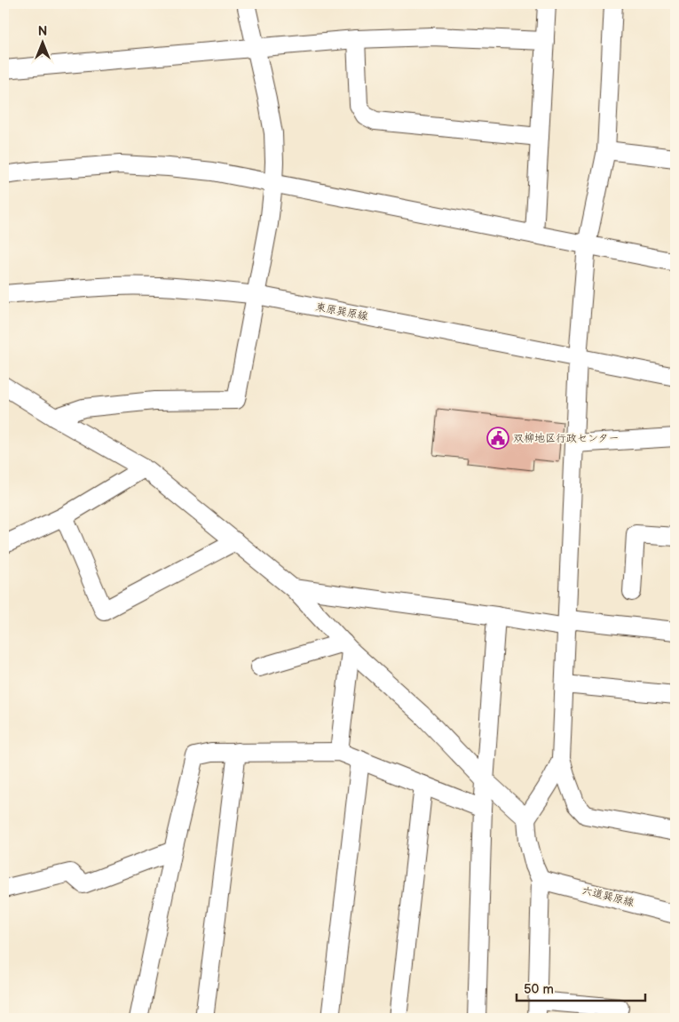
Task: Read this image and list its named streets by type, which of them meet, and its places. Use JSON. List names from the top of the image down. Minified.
{"streets":{"street":["東原巽原線","六道巽原線"]},"places":{"public building":["双柳地区行政センター"]},"scale_bar":"50 m","north":"top"}
